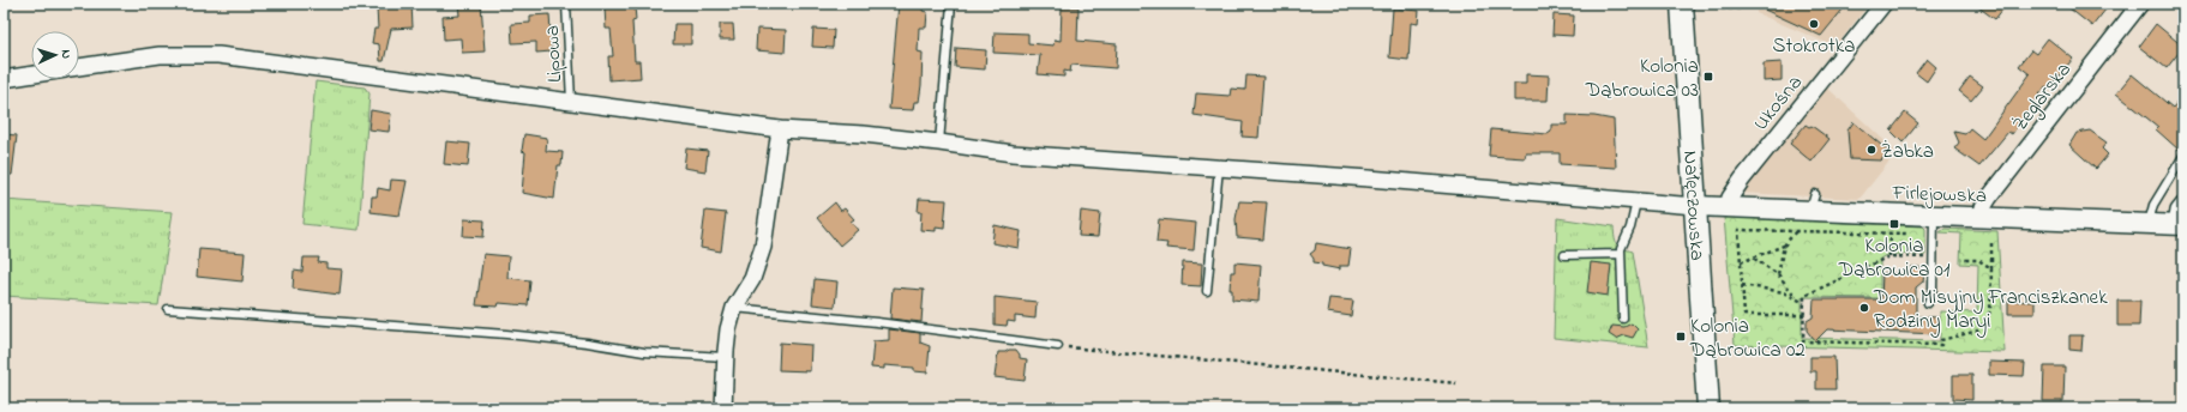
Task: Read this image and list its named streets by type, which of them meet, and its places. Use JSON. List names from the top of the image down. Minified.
{"streets":{"main road":["Nałęczowska"],"street":["Żeglarska","Ukośna","Firlejowska"],"lane":["Lipowa"]},"crossings":[["Żeglarska","Firlejowska"],["Ukośna","Firlejowska"],["Firlejowska","Nałęczowska"]],"places":{"other":["Stokrotka","Żabka","Dom Misyjny Franciszkanek Rodziny Maryi"],"transit":["Kolonia Dąbrowica 03","Kolonia Dąbrowica 01","Kolonia Dąbrowica 02"]},"north":"right"}
